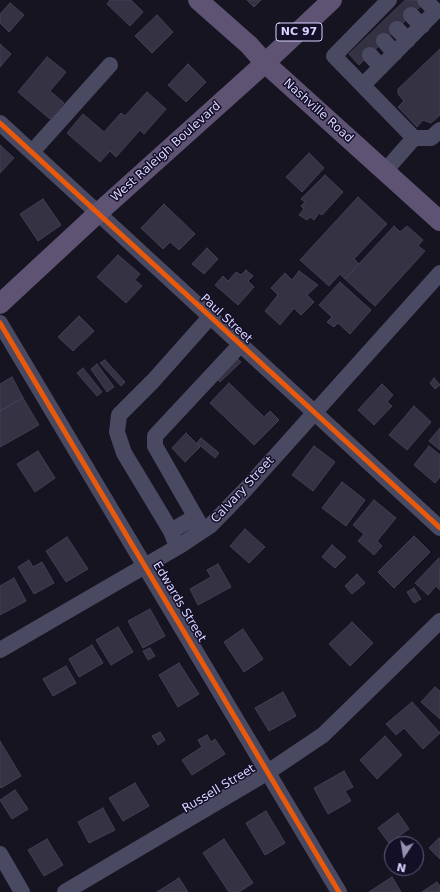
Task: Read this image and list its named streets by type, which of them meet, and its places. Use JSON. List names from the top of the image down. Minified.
{"streets":{"main road":["NC 97","Nashville Road","West Raleigh Boulevard"],"street":["Paul Street","Calvary Street","Edwards Street","Russell Street"]},"crossings":[["Nashville Road","West Raleigh Boulevard"],["West Raleigh Boulevard","Paul Street"],["Paul Street","Calvary Street"],["Calvary Street","Edwards Street"],["Edwards Street","Russell Street"]],"north":"bottom"}
